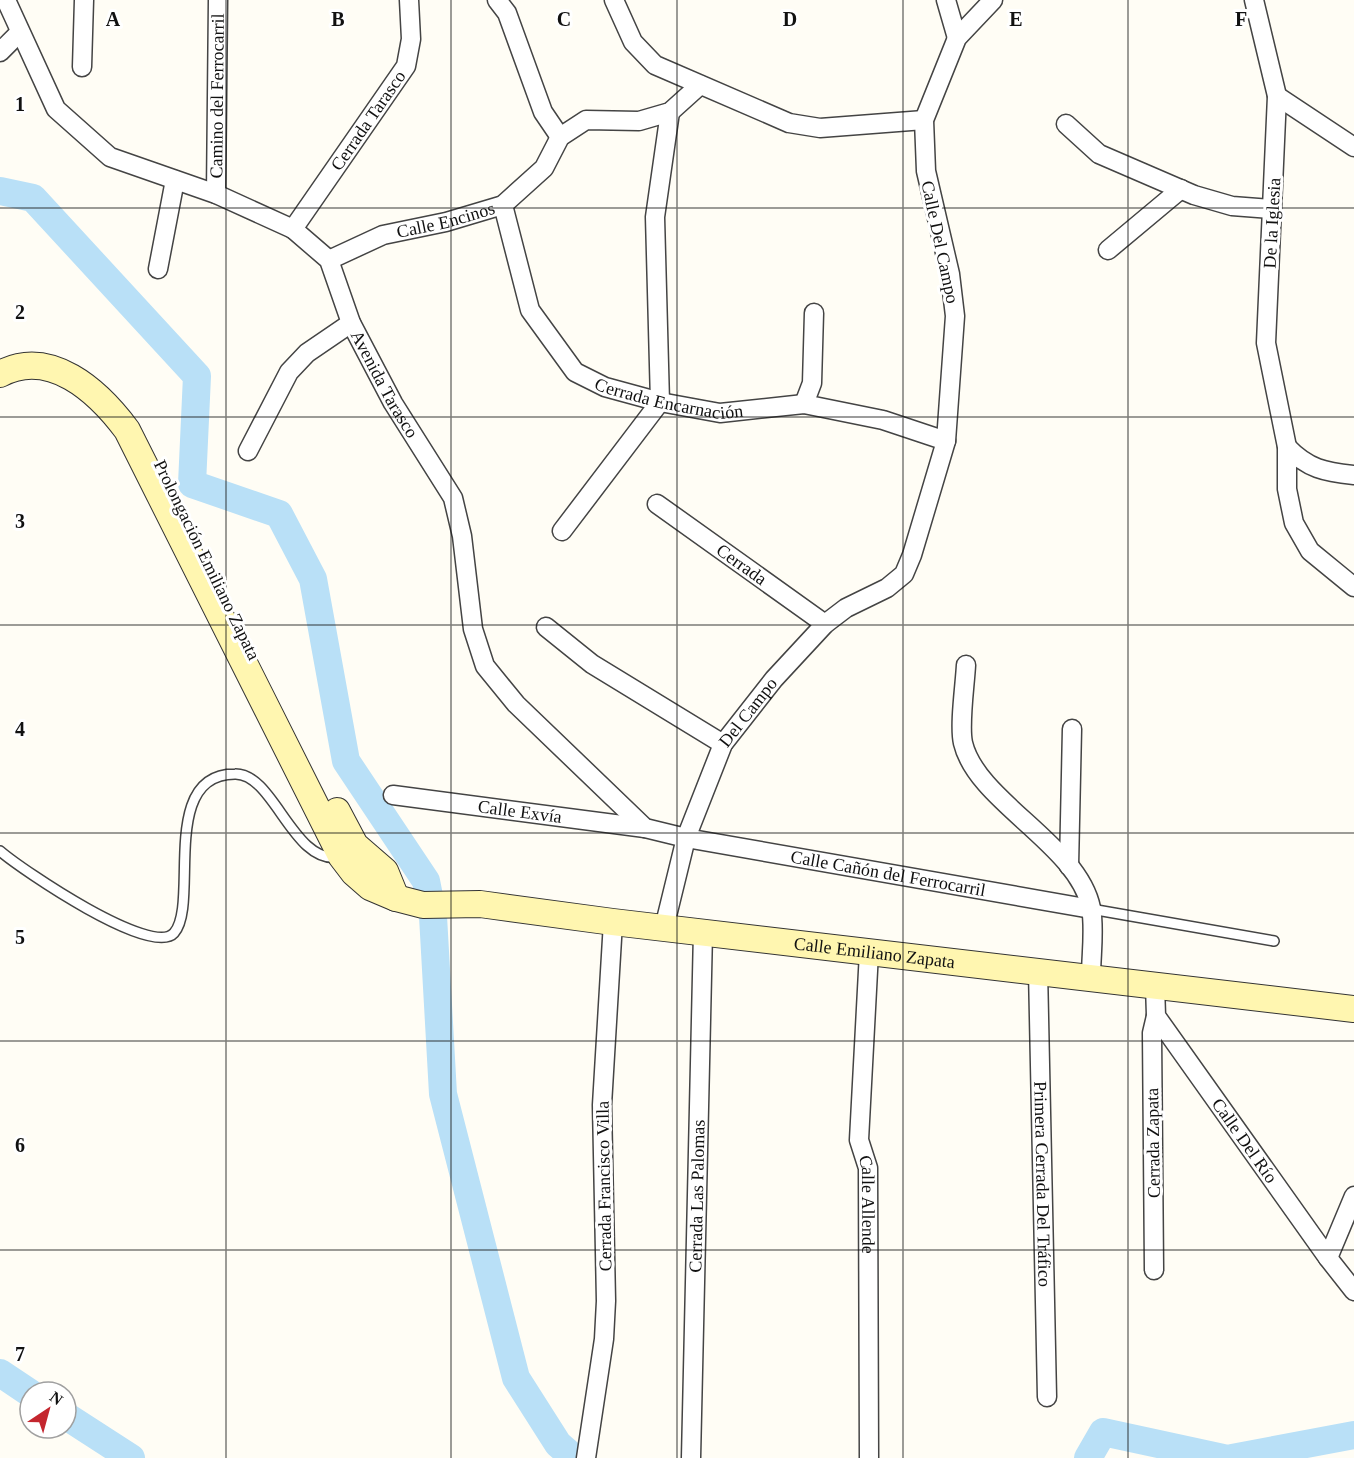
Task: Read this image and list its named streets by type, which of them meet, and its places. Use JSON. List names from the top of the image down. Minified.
{"streets":{"main road":["Prolongación Emiliano Zapata","Calle Emiliano Zapata"],"street":["Camino del Ferrocarril","Cerrada Tarasco","Calle Encinos","De la Iglesia","Calle Del Campo","Avenida Tarasco","Cerrada Encarnación","Cerrada","Del Campo","Calle Exvía","Calle Cañón del Ferrocarril","Calle Del Río","Cerrada Zapata","Primera Cerrada Del Tráfico","Cerrada Francisco Villa","Cerrada Las Palomas","Calle Allende"]},"crossings":[["Calle Encinos","Avenida Tarasco"],["Calle Encinos","Cerrada Encarnación"],["Calle Del Campo","Cerrada Encarnación"],["Calle Del Campo","Del Campo"],["Avenida Tarasco","Del Campo"],["Avenida Tarasco","Calle Exvía"],["Avenida Tarasco","Calle Cañón del Ferrocarril"],["Prolongación Emiliano Zapata","Calle Emiliano Zapata"],["Cerrada","Del Campo"],["Del Campo","Calle Cañón del Ferrocarril"],["Del Campo","Calle Emiliano Zapata"],["Calle Emiliano Zapata","Primera Cerrada Del Tráfico"],["Calle Emiliano Zapata","Cerrada Francisco Villa"],["Calle Emiliano Zapata","Cerrada Las Palomas"],["Calle Emiliano Zapata","Calle Allende"],["Calle Del Río","Cerrada Zapata"]],"north":"top right","grid":{"columns":["A","B","C","D","E","F"],"rows":["1","2","3","4","5","6","7"]}}
